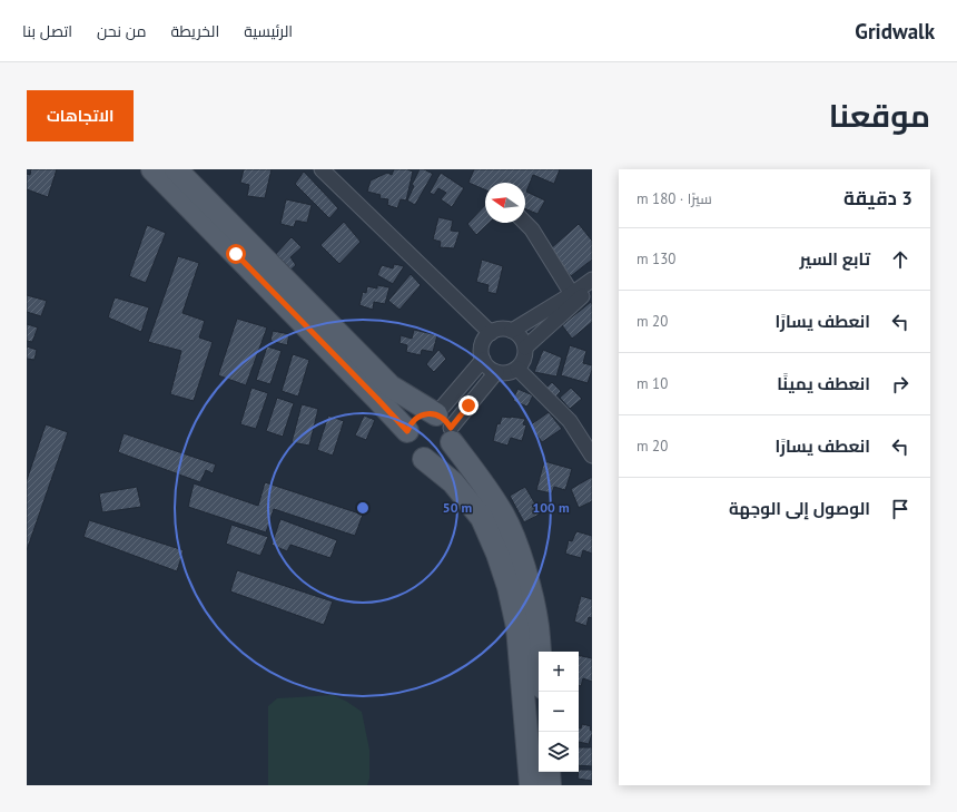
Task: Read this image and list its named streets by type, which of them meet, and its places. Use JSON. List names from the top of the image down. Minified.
{"north":"left","page":{"header":"Gridwalk","nav":["الرئيسية","الخريطة","من نحن","اتصل بنا"],"title":"موقعنا","buttons":"الاتجاهات","heading":["3 دقيقة","سيرًا · 180 m"],"list":[["تابع السير","130 m"],["انعطف يسارًا","20 m"],["انعطف يمينًا","10 m"],["انعطف يسارًا","20 m"],"الوصول إلى الوجهة"],"map_buttons":["+","−"]},"rings":["50 m","100 m"]}
